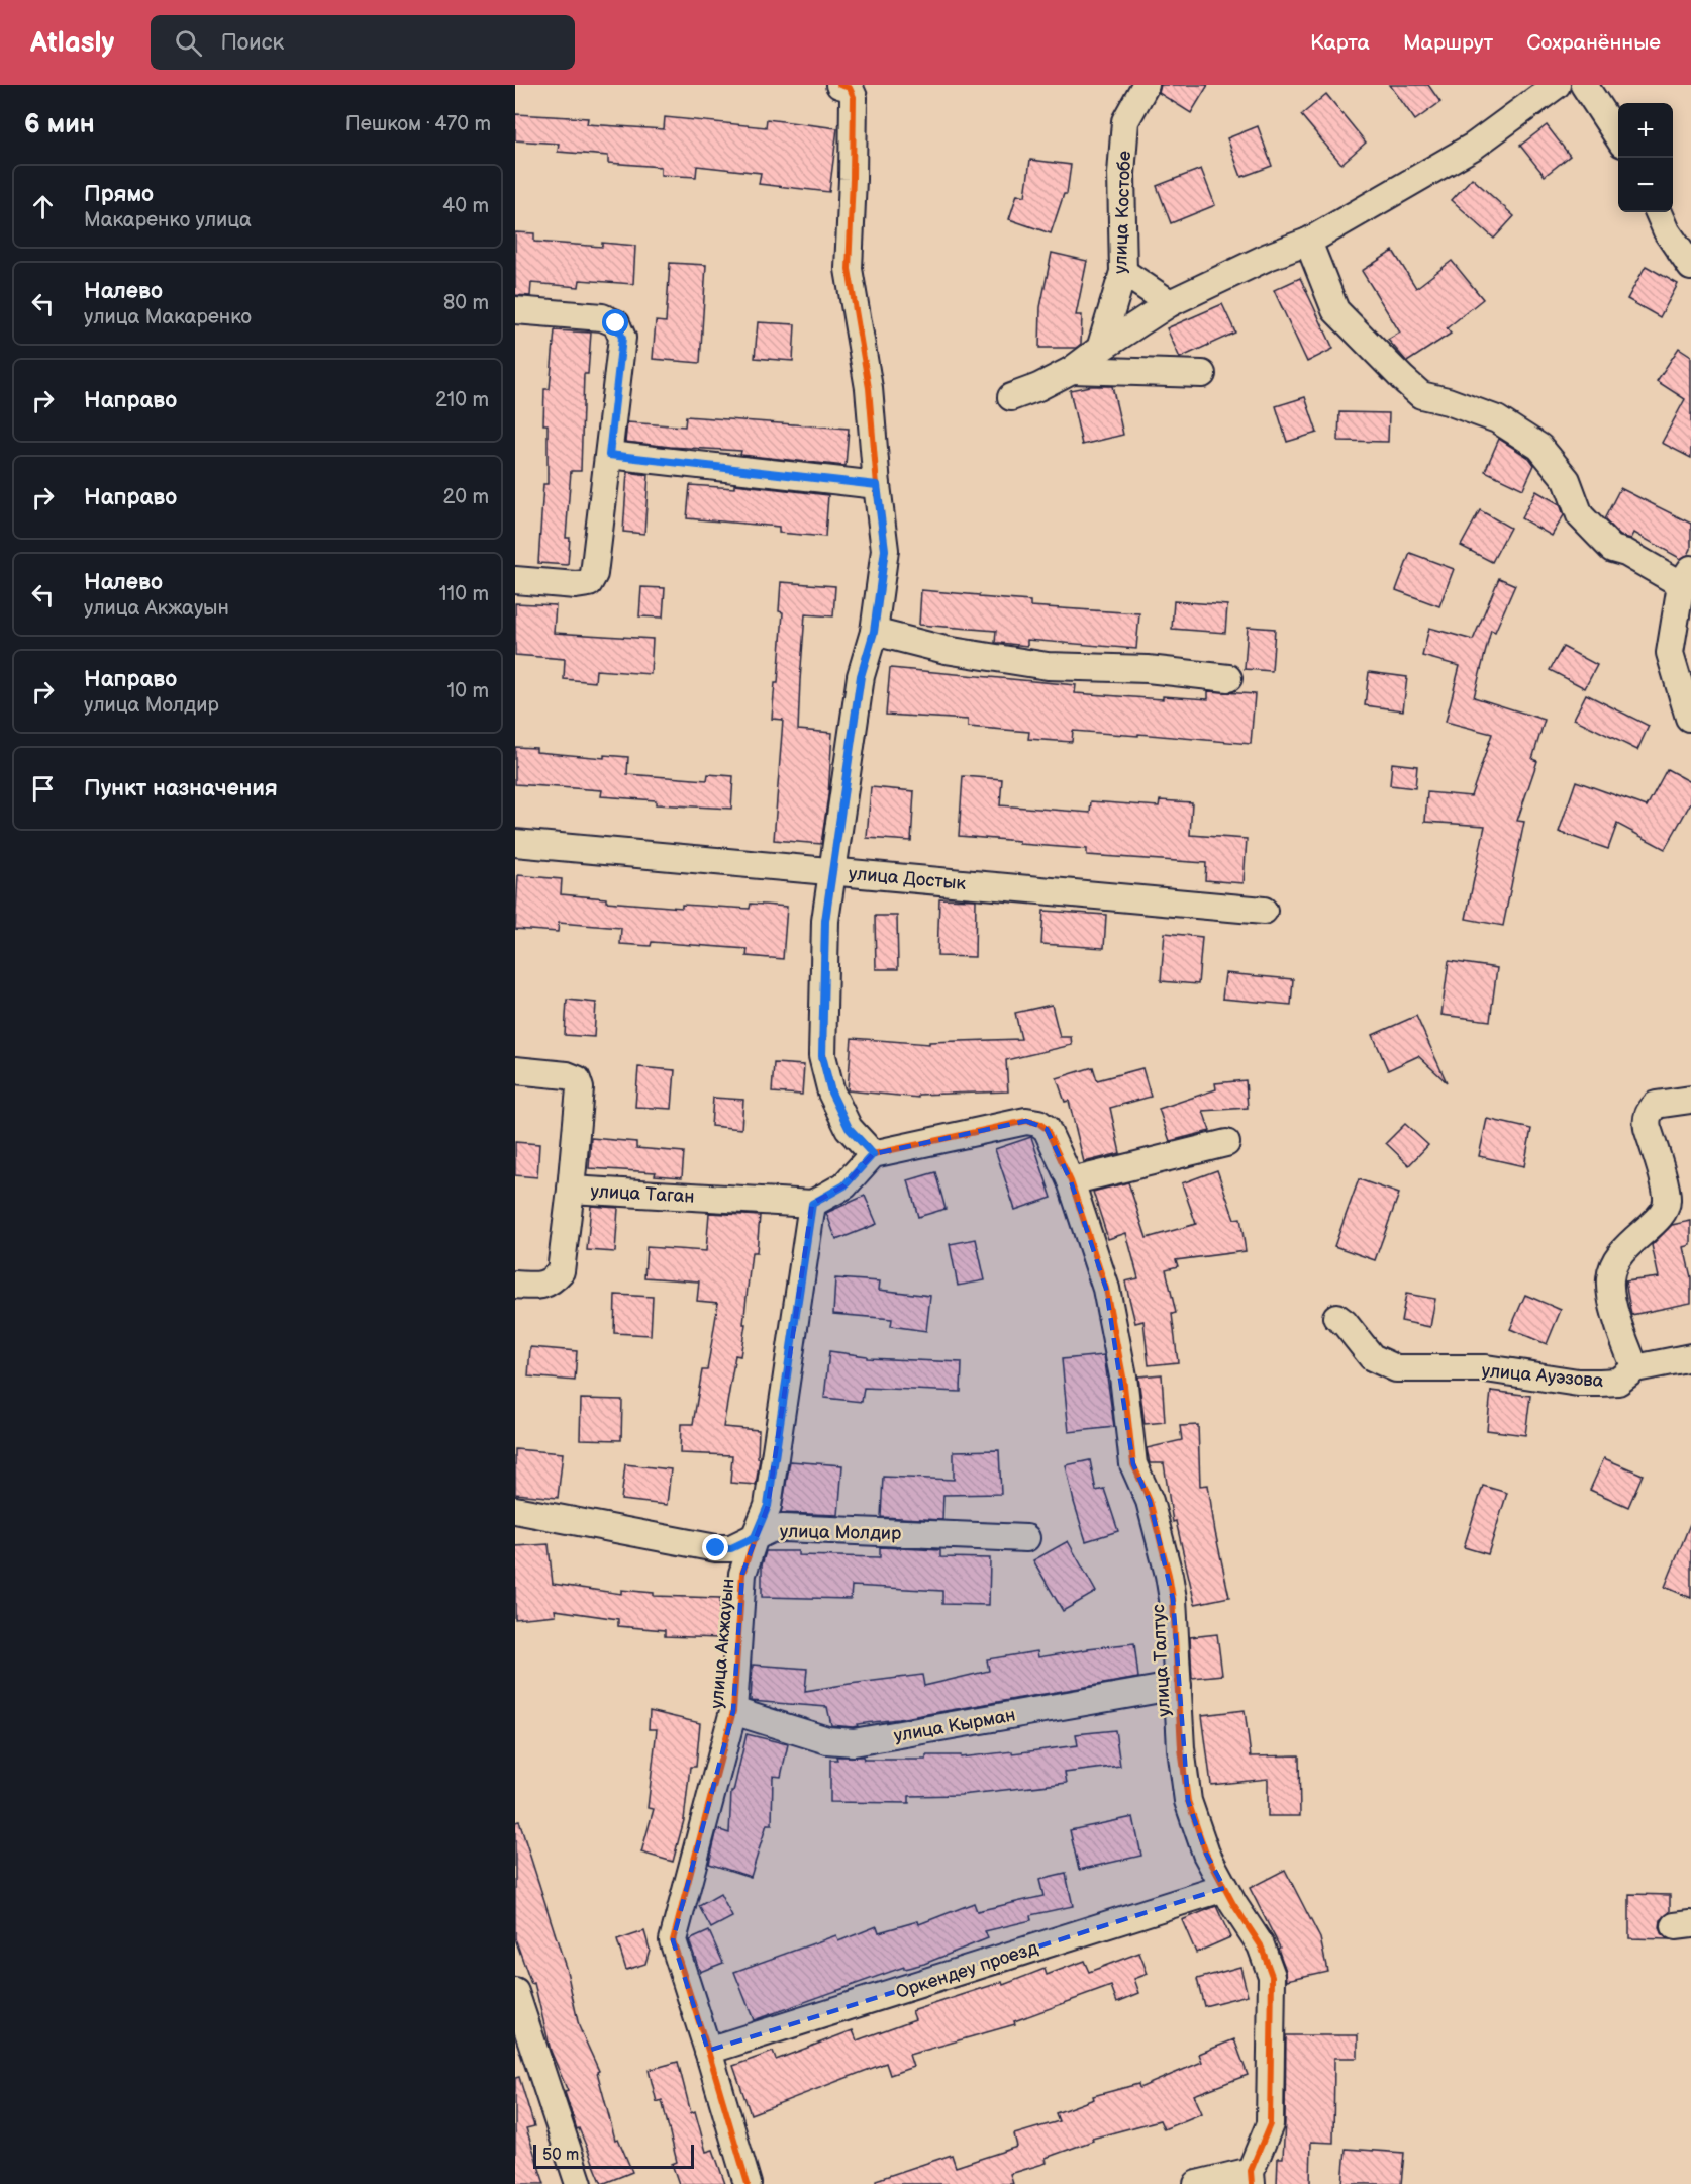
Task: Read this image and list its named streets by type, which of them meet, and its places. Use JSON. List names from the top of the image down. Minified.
{"streets":{"street":["улица Костобе","улица Достык","улица Таган","улица Ауэзова","улица Молдир","улица Акжауын","улица Талтус","улица Кырман","Оркендеу проезд"]},"crossings":[["улица Таган","улица Акжауын"],["улица Молдир","улица Акжауын"],["улица Акжауын","улица Кырман"],["улица Акжауын","Оркендеу проезд"],["улица Талтус","улица Кырман"],["улица Талтус","Оркендеу проезд"]],"scale_bar":"50 m","page":{"header":"Atlasly","search":"Поиск","nav":["Карта","Маршрут","Сохранённые"],"heading":["6 мин","Пешком · 470 m"],"map_buttons":["+","−"],"list":[["Прямо","Макаренко улица","40 m"],["Налево","улица Макаренко","80 m"],["Направо","210 m"],["Направо","20 m"],["Налево","улица Акжауын","110 m"],["Направо","улица Молдир","10 m"],"Пункт назначения"],"scale":"50 m"}}
